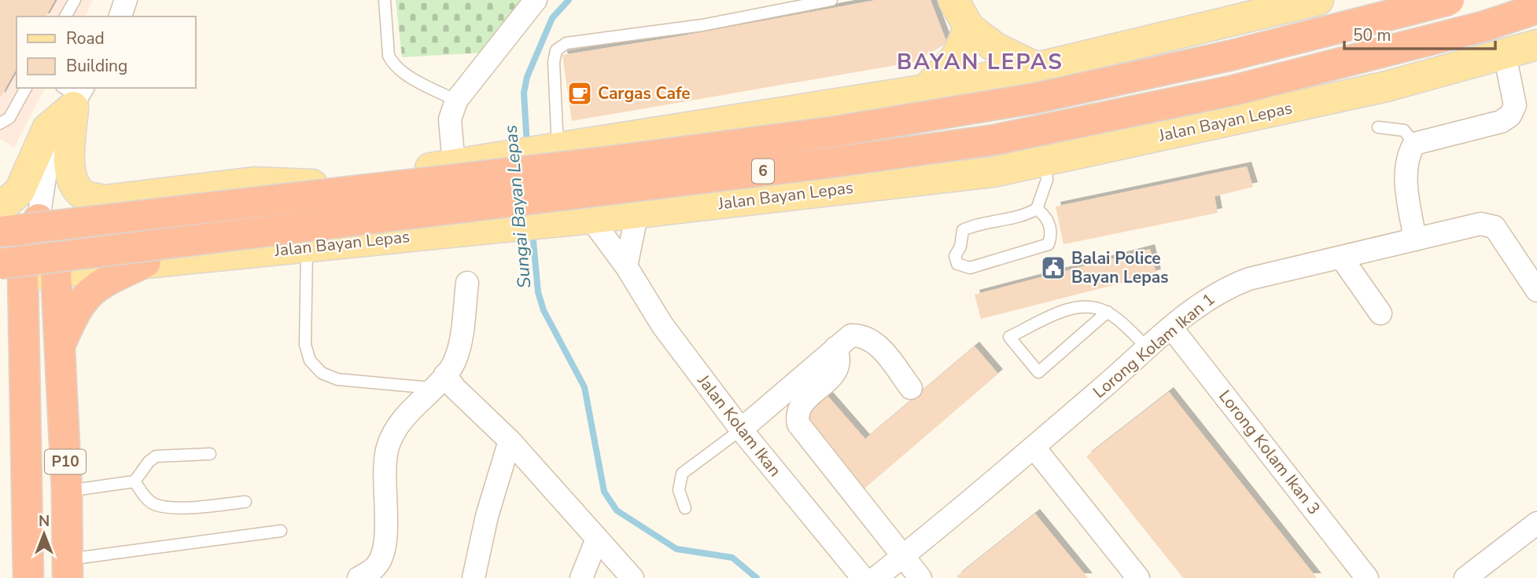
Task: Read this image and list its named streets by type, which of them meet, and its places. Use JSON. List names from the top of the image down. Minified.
{"streets":{"highway":["Jalan Bayan Lepas","6","P10"],"street":["Lorong Kolam Ikan 1","Jalan Kolam Ikan","Lorong Kolam Ikan 3"]},"crossings":[["Jalan Bayan Lepas","Jalan Kolam Ikan"],["Jalan Bayan Lepas","P10"],["6","P10"],["Lorong Kolam Ikan 1","Lorong Kolam Ikan 3"]],"districts":["BAYAN LEPAS"],"water":["Sungai Bayan Lepas"],"places":{"cafe":["Cargas Cafe"],"public building":["Balai Police Bayan Lepas"]},"legend":["Road","Building"],"scale_bar":"50 m","north":"top"}
